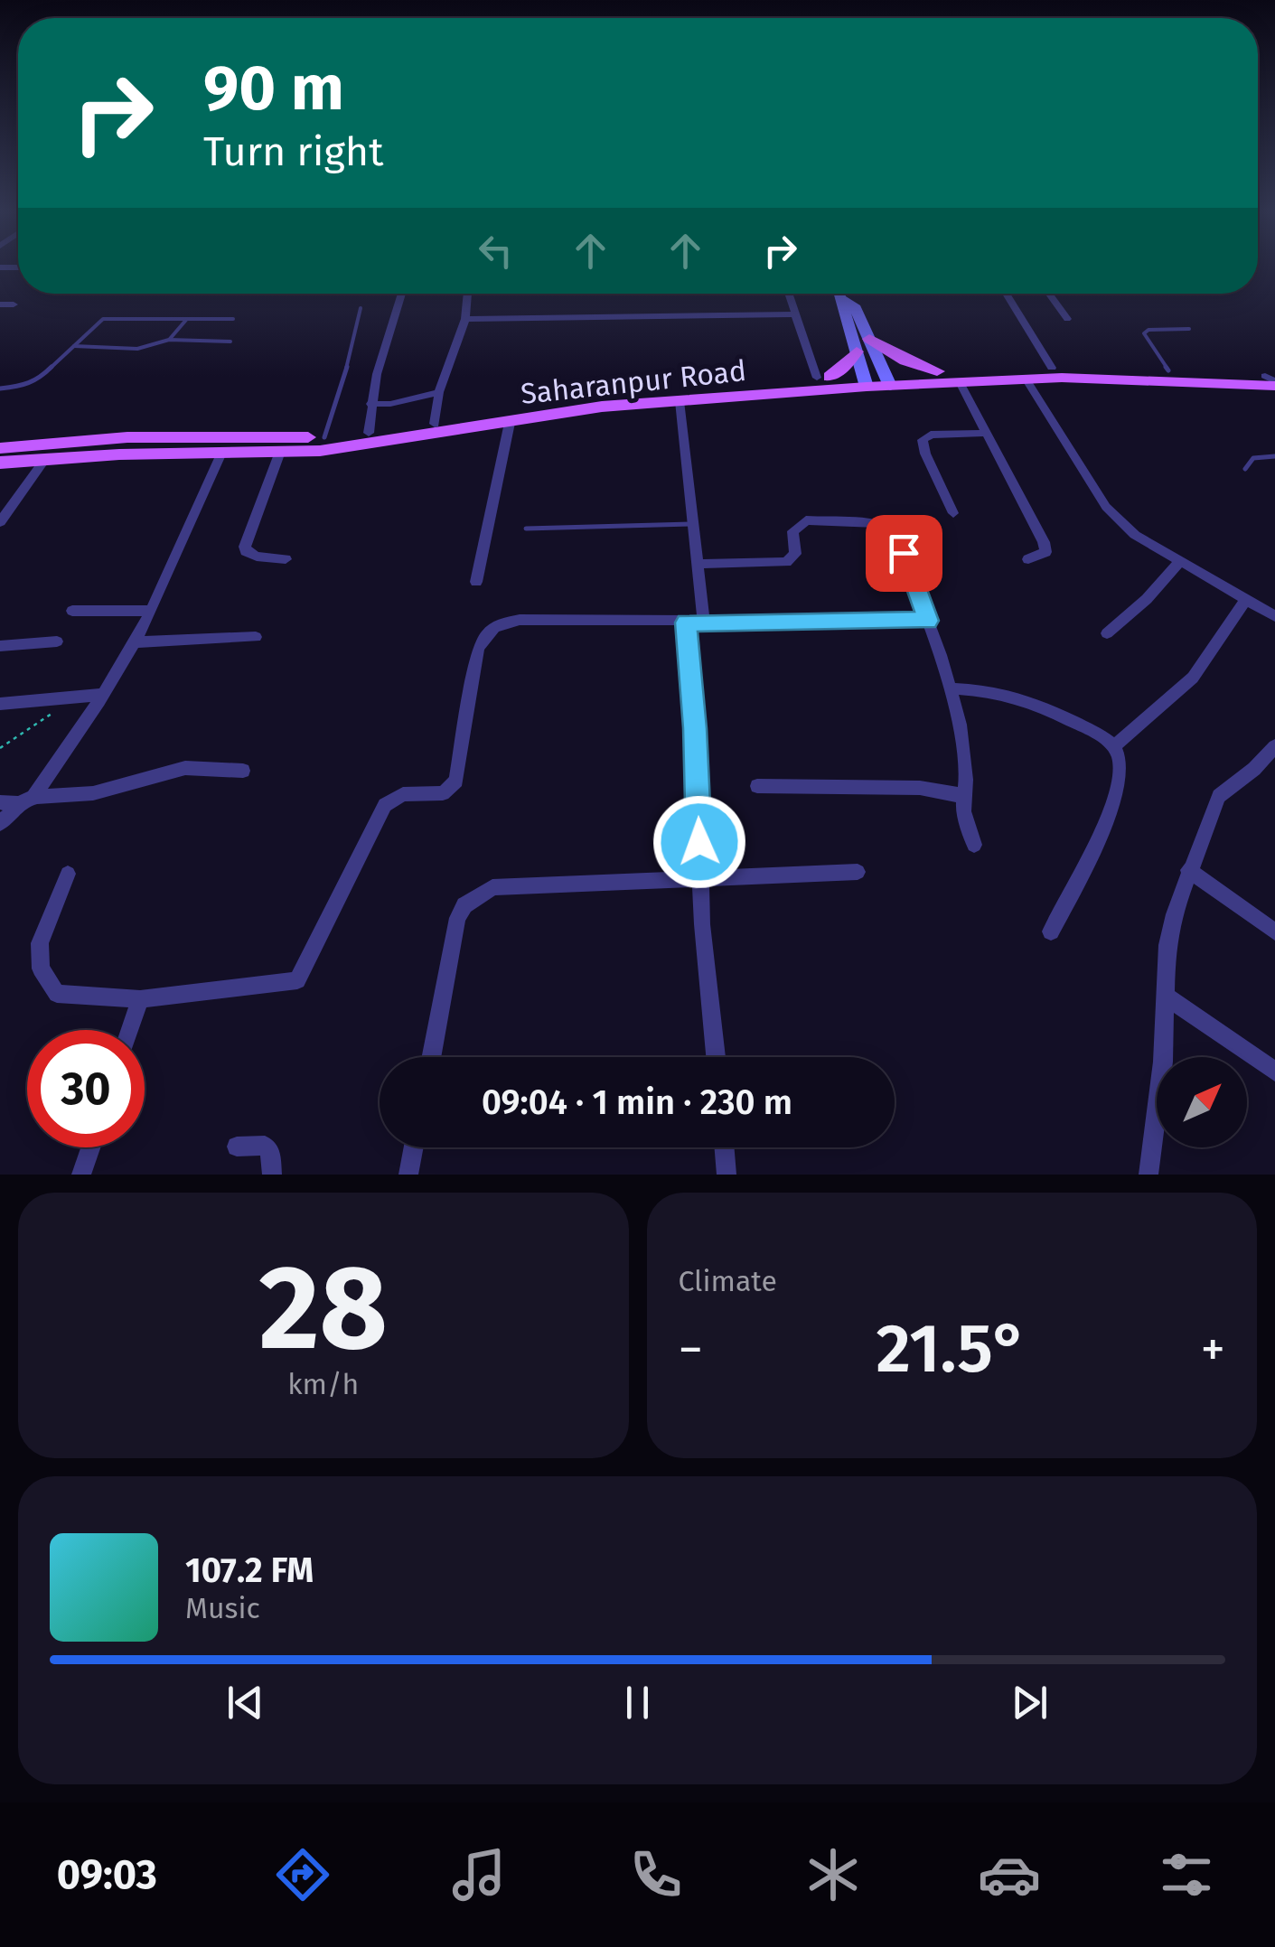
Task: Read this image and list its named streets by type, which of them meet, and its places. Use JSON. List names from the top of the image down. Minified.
{"streets":{"main road":["Saharanpur Road"]},"north":"top right","page":{"turn":["90 m","Turn right"],"limit":"30","trip":"09:04 · 1 min · 230 m","tile":[["28","km/h"],"Climate"],"heat":["−","21.5°","+"],"song":["107.2 FM","Music"],"tabs":"09:03"}}
